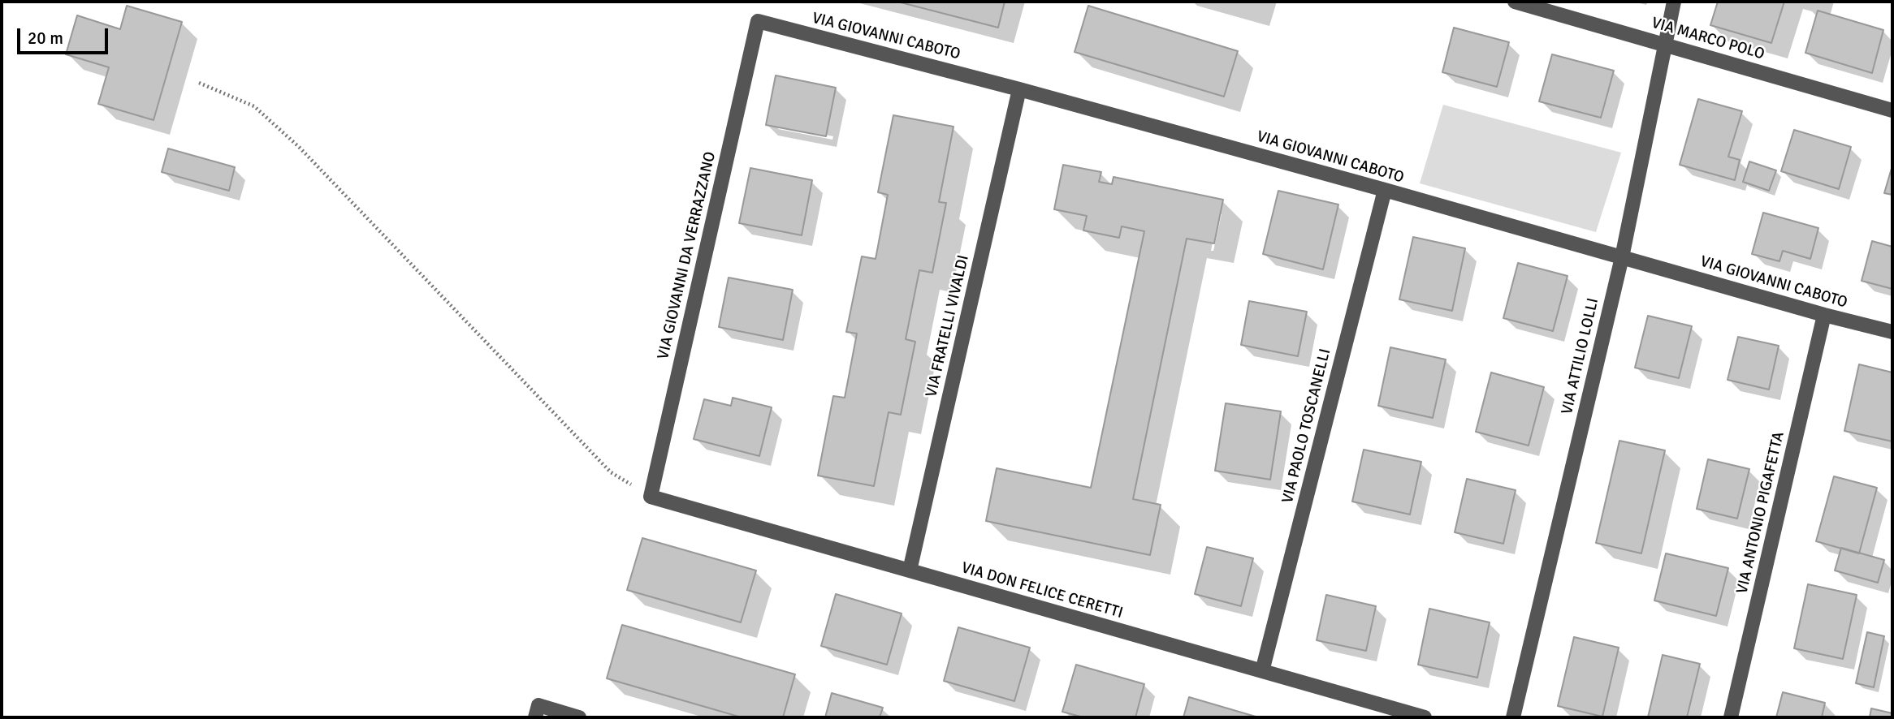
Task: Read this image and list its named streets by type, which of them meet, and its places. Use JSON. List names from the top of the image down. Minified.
{"streets":{"street":["VIA GIOVANNI CABOTO","VIA MARCO POLO","VIA GIOVANNI DA VERRAZZANO","VIA FRATELLI VIVALDI","VIA ATTILIO LOLLI","VIA PAOLO TOSCANELLI","VIA ANTONIO PIGAFETTA","VIA DON FELICE CERETTI"]},"crossings":[["VIA GIOVANNI CABOTO","VIA GIOVANNI DA VERRAZZANO"],["VIA GIOVANNI CABOTO","VIA FRATELLI VIVALDI"],["VIA GIOVANNI CABOTO","VIA ATTILIO LOLLI"],["VIA GIOVANNI CABOTO","VIA PAOLO TOSCANELLI"],["VIA GIOVANNI CABOTO","VIA ANTONIO PIGAFETTA"],["VIA MARCO POLO","VIA ATTILIO LOLLI"],["VIA GIOVANNI DA VERRAZZANO","VIA DON FELICE CERETTI"],["VIA FRATELLI VIVALDI","VIA DON FELICE CERETTI"],["VIA PAOLO TOSCANELLI","VIA DON FELICE CERETTI"]],"scale_bar":"20 m"}
